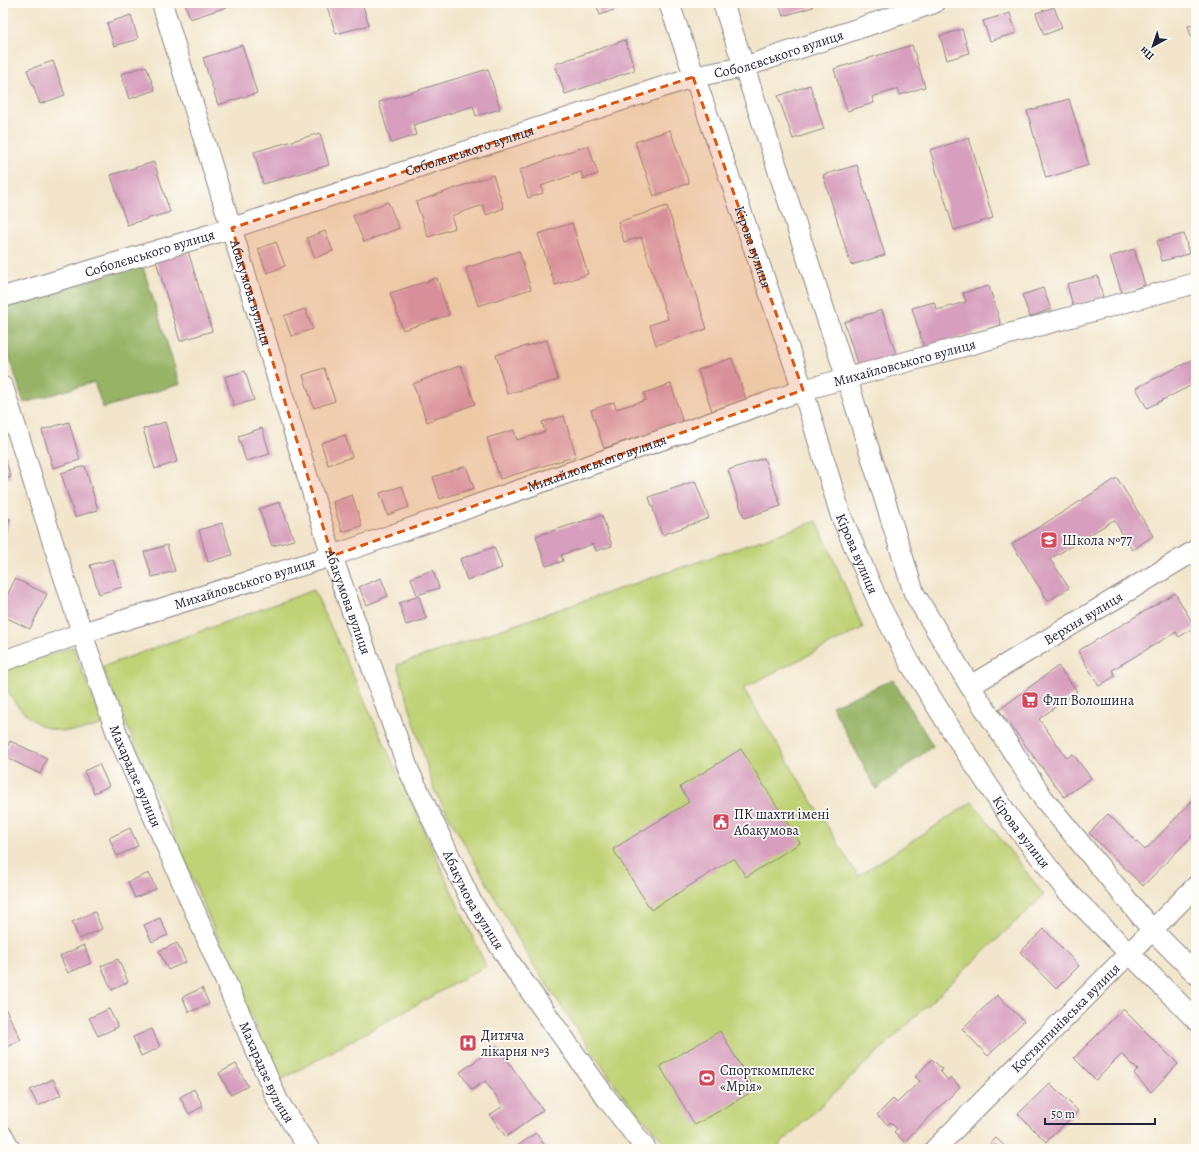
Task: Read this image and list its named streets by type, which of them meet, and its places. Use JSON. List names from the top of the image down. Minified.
{"streets":{"street":["Соболєвського вулиця","Кірова вулиця","Абакумова вулиця","Михайловського вулиця","Верхня вулиця","Махарадзе вулиця","Костянтинівська вулиця"]},"crossings":[["Соболєвського вулиця","Кірова вулиця"],["Соболєвського вулиця","Абакумова вулиця"],["Кірова вулиця","Михайловського вулиця"],["Кірова вулиця","Костянтинівська вулиця"],["Абакумова вулиця","Михайловського вулиця"],["Михайловського вулиця","Махарадзе вулиця"]],"places":{"school or university":["Школа №77"],"supermarket":["Флп Волошина"],"public building":["ПК шахти імені Абакумова"],"hospital":["Дитяча лікарня №3"],"sports":["Спорткомплекс «Мрія»"]},"scale_bar":"50 m","north":"bottom left"}
